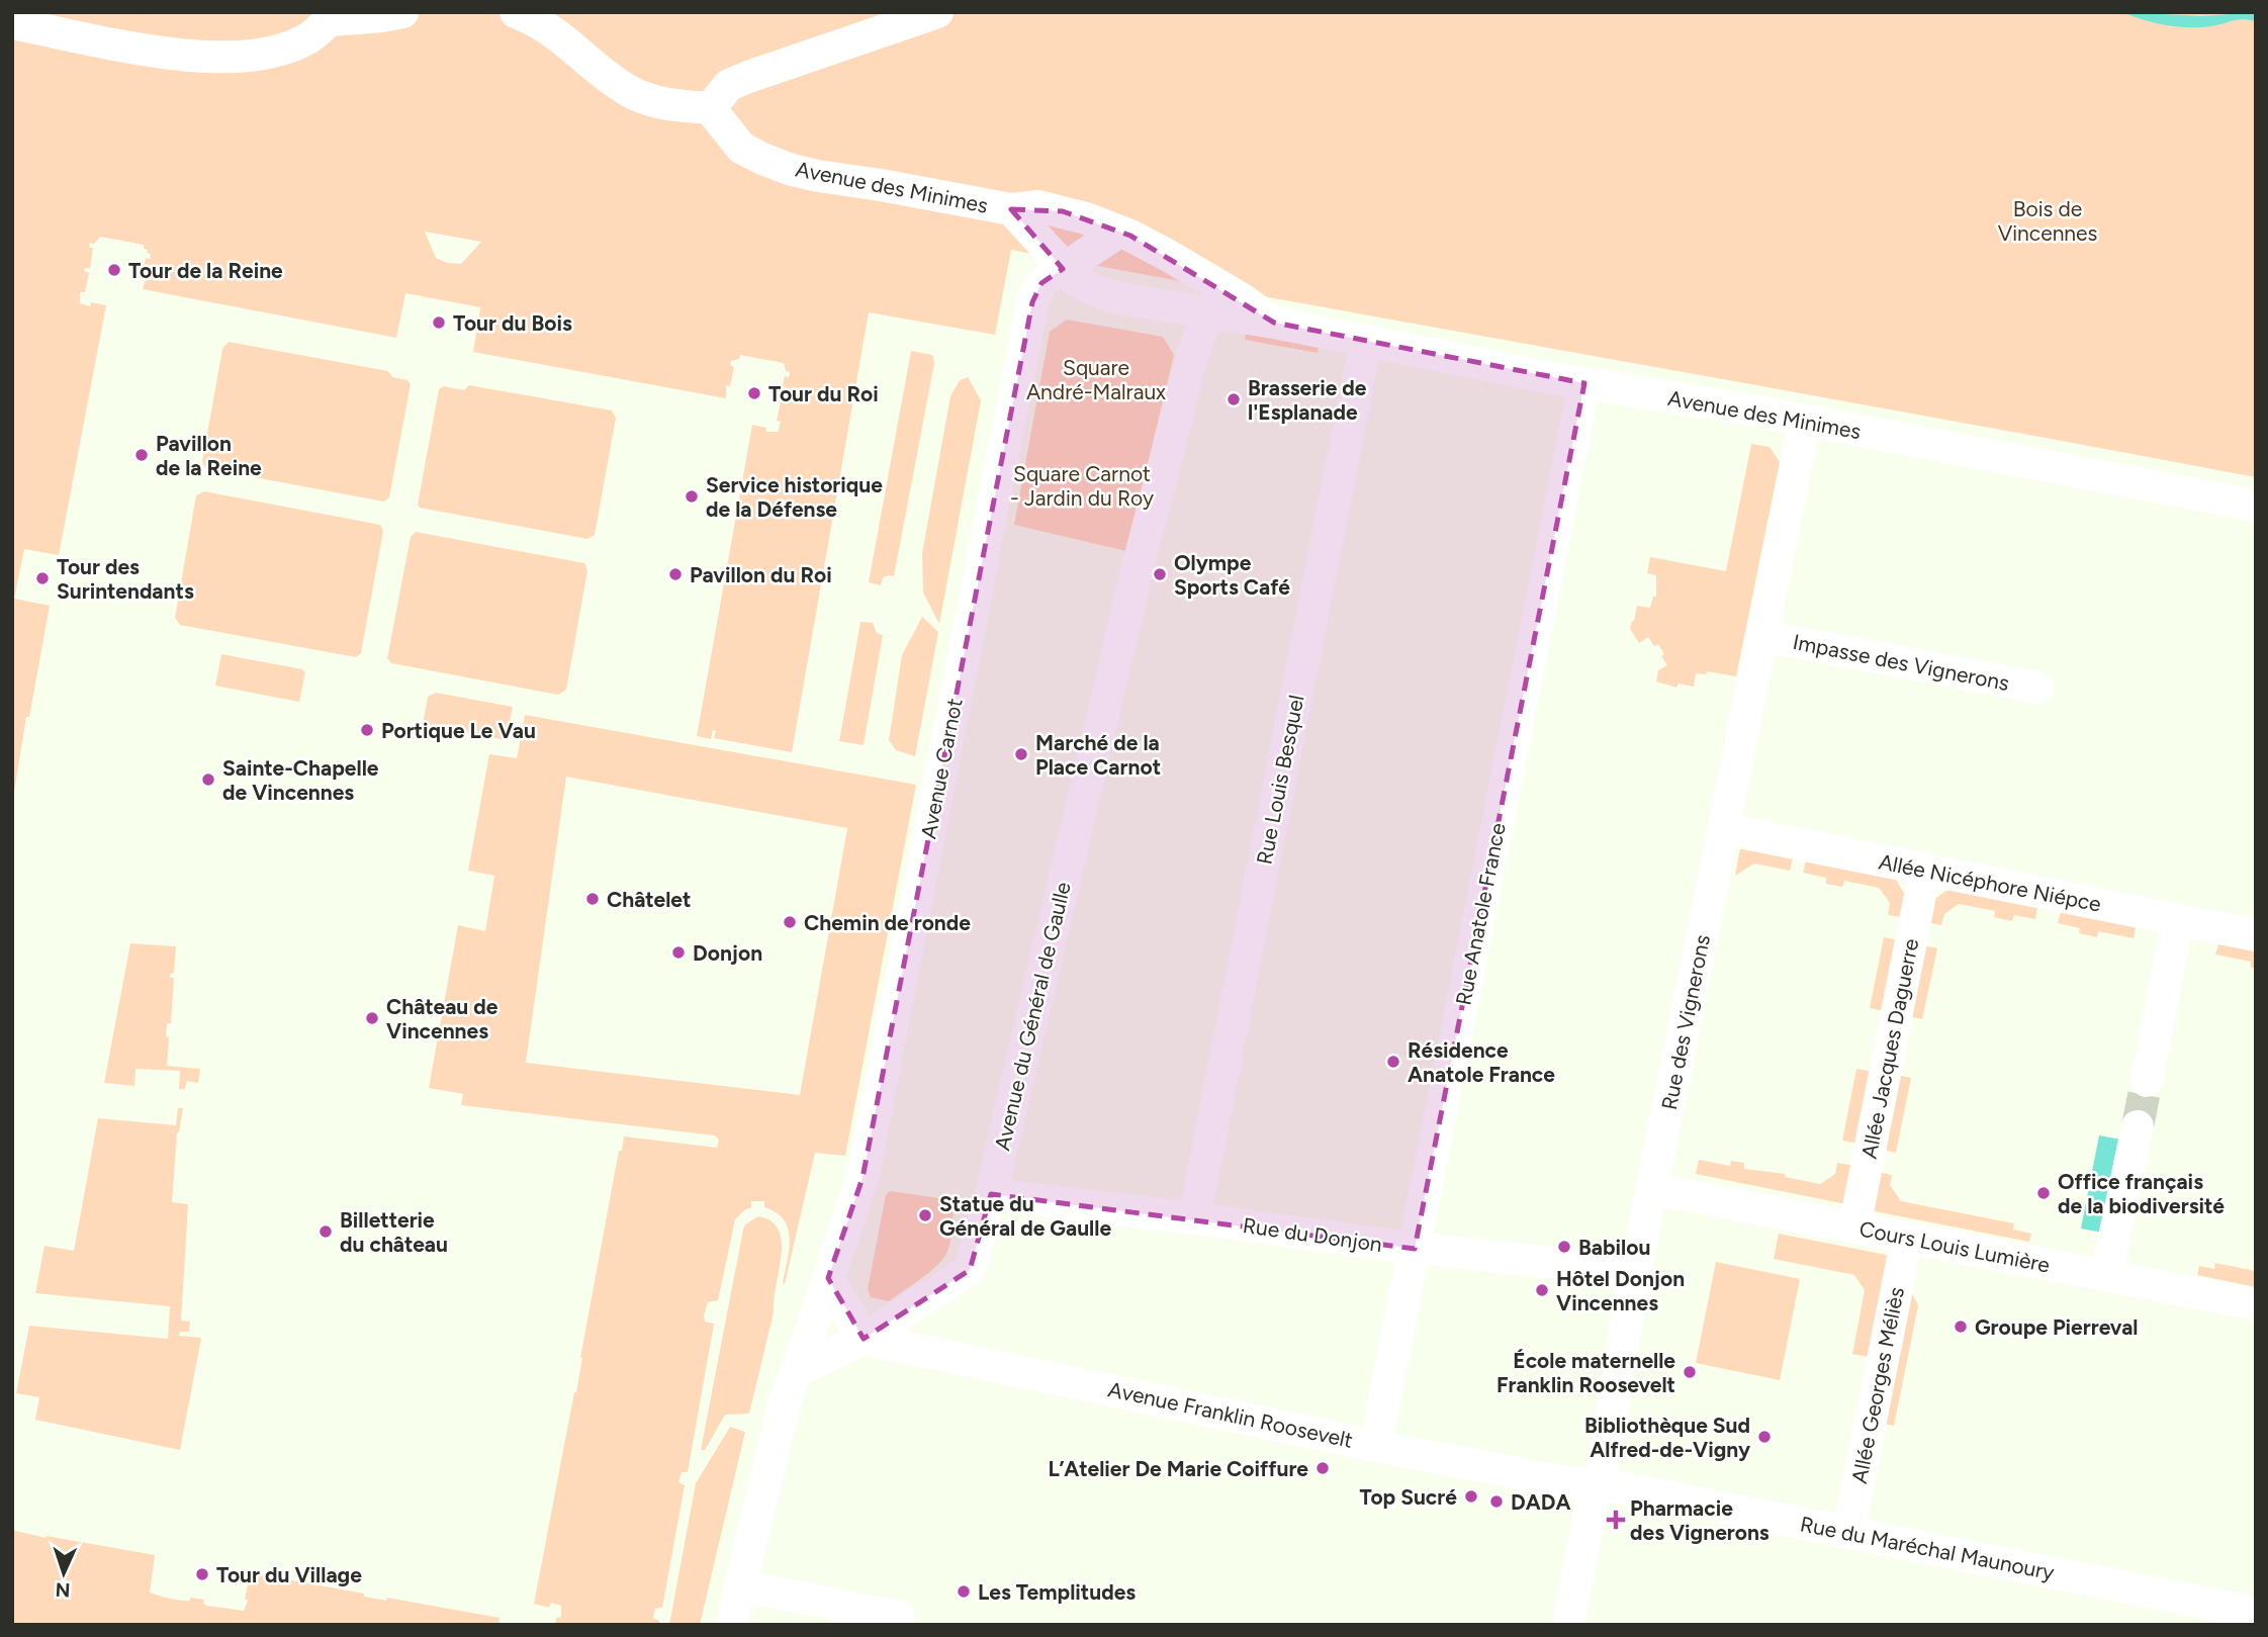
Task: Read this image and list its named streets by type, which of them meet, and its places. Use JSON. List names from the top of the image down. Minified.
{"streets":{"street":["Avenue des Minimes","Impasse des Vignerons","Avenue Carnot","Rue Louis Besquel","Allée Nicéphore Niépce","Rue Anatole France","Avenue du Général de Gaulle","Rue des Vignerons","Allée Jacques Daguerre","Rue du Donjon","Cours Louis Lumière","Allée Georges Méliès","Avenue Franklin Roosevelt","Rue du Maréchal Maunoury"]},"crossings":[["Avenue des Minimes","Avenue Carnot"],["Avenue des Minimes","Rue Louis Besquel"],["Avenue des Minimes","Rue Anatole France"],["Avenue des Minimes","Avenue du Général de Gaulle"],["Avenue des Minimes","Rue des Vignerons"],["Impasse des Vignerons","Rue des Vignerons"],["Avenue Carnot","Avenue du Général de Gaulle"],["Rue Louis Besquel","Rue du Donjon"],["Allée Nicéphore Niépce","Rue des Vignerons"],["Allée Nicéphore Niépce","Allée Jacques Daguerre"],["Rue Anatole France","Rue du Donjon"],["Rue Anatole France","Avenue Franklin Roosevelt"],["Avenue du Général de Gaulle","Rue du Donjon"],["Avenue du Général de Gaulle","Avenue Franklin Roosevelt"],["Rue des Vignerons","Rue du Donjon"],["Rue des Vignerons","Cours Louis Lumière"],["Rue des Vignerons","Avenue Franklin Roosevelt"],["Rue des Vignerons","Rue du Maréchal Maunoury"],["Allée Jacques Daguerre","Cours Louis Lumière"],["Cours Louis Lumière","Allée Georges Méliès"],["Allée Georges Méliès","Rue du Maréchal Maunoury"],["Avenue Franklin Roosevelt","Rue du Maréchal Maunoury"]],"parks":["Bois de Vincennes","Square André-Malraux","Square Carnot - Jardin du Roy"],"places":{"other":["Tour de la Reine","Tour du Bois","Tour du Roi","Brasserie de l'Esplanade","Pavillon de la Reine","Service historique de la Défense","Pavillon du Roi","Olympe Sports Café","Tour des Surintendants","Portique Le Vau","Marché de la Place Carnot","Sainte-Chapelle de Vincennes","Châtelet","Chemin de ronde","Donjon","Château de Vincennes","Résidence Anatole France","Office français de la biodiversité","Statue du Général de Gaulle","Billetterie du château","Babilou","Hôtel Donjon Vincennes","Groupe Pierreval","École maternelle Franklin Roosevelt","Bibliothèque Sud Alfred-de-Vigny","L’Atelier De Marie Coiffure","Top Sucré","DADA","Tour du Village","Les Templitudes"],"health":["Pharmacie des Vignerons"]},"north":"bottom"}
